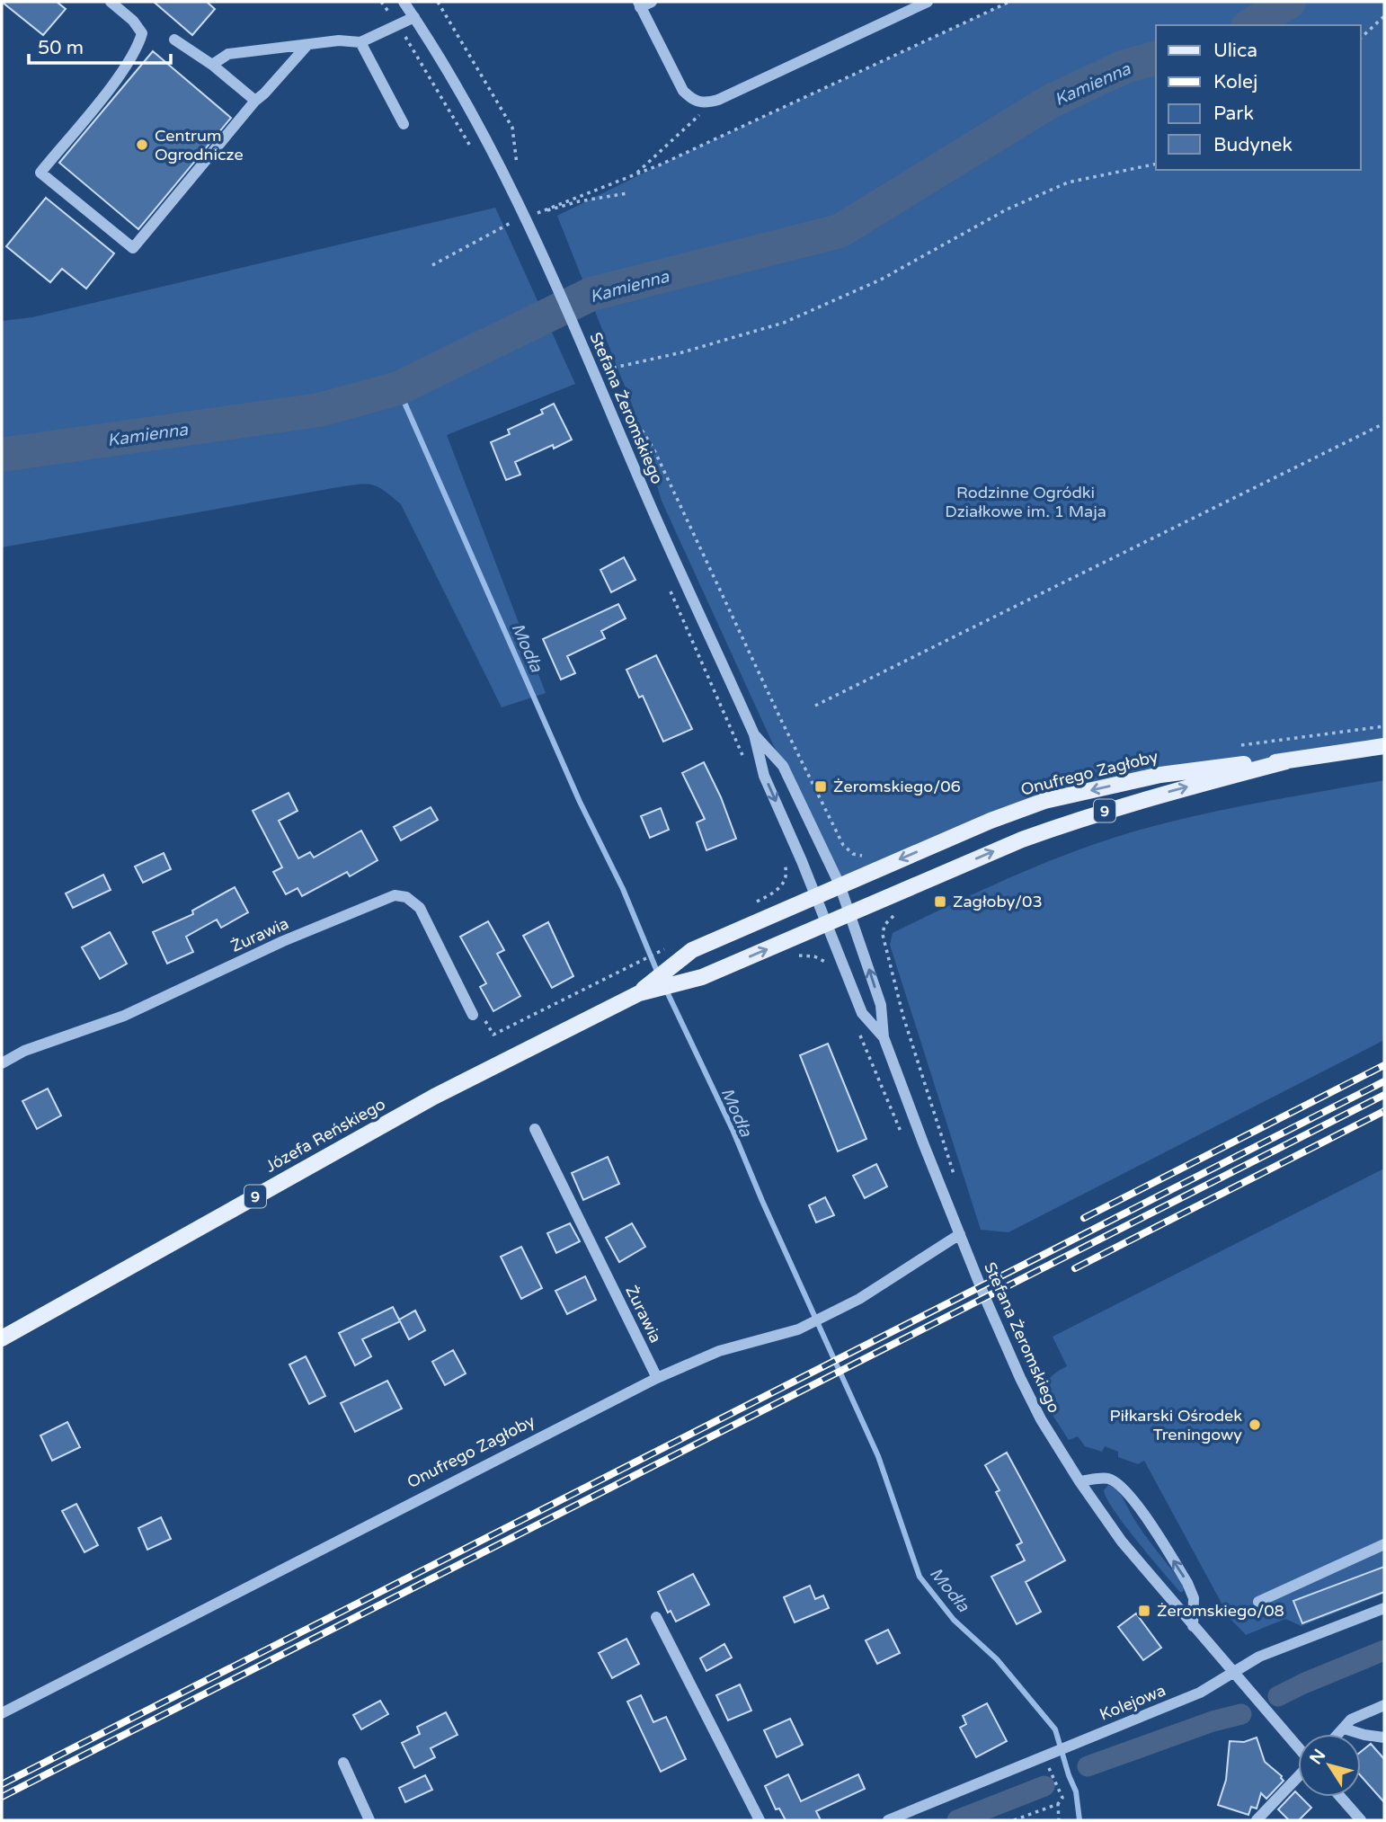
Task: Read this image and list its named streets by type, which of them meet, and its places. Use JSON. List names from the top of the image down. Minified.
{"streets":{"main road":["Onufrego Zagłoby","9","Józefa Reńskiego"],"street":["Stefana Żeromskiego","Żurawia","Kolejowa"]},"crossings":[["Stefana Żeromskiego","Onufrego Zagłoby"],["Stefana Żeromskiego","Józefa Reńskiego"],["Stefana Żeromskiego","Kolejowa"],["Onufrego Zagłoby","Żurawia"],["Onufrego Zagłoby","Józefa Reńskiego"]],"water":["Kamienna","Modła"],"parks":["Rodzinne Ogródki Działkowe im. 1 Maja"],"places":{"other":["Centrum Ogrodnicze","Piłkarski Ośrodek Treningowy"],"transit":["Żeromskiego/06","Zagłoby/03","Żeromskiego/08"]},"legend":["Ulica","Kolej","Park","Budynek"],"scale_bar":"50 m","north":"top left"}
